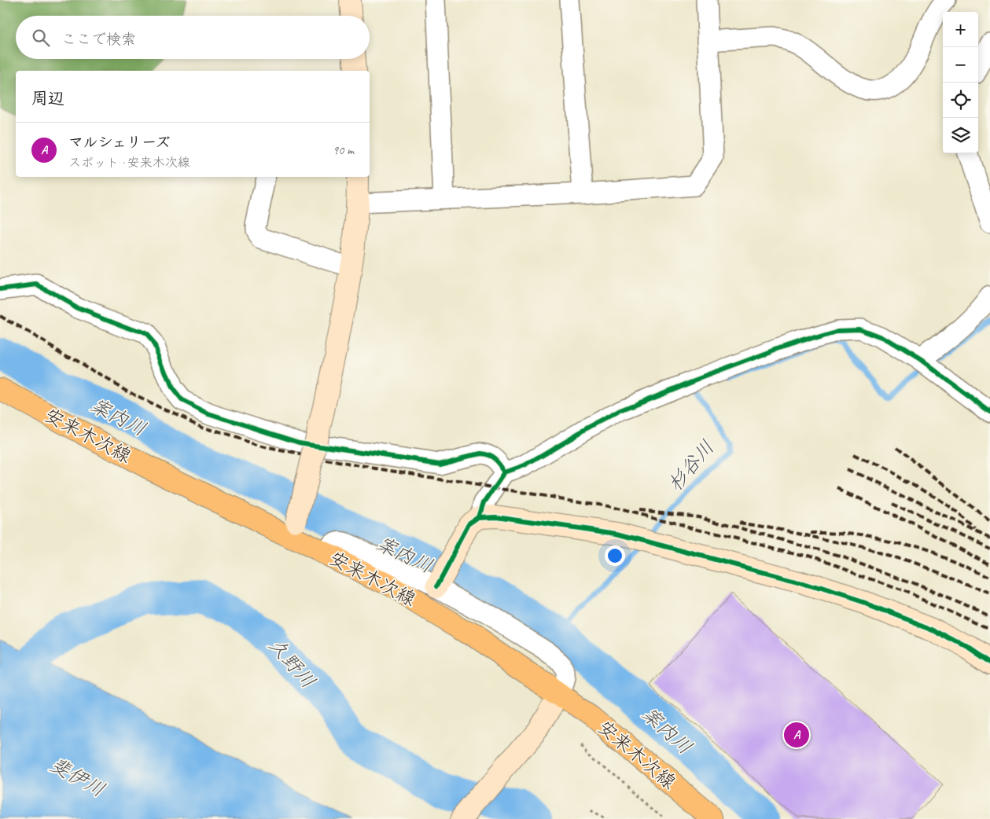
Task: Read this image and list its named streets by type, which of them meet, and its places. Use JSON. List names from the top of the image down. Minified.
{"streets":{"main road":["安来木次線"]},"water":["案内川","杉谷川","久野川","斐伊川"],"page":{"map_buttons":["+","−"],"search":"ここで検索","heading":"周辺","list":[{"mark":"A","name":"マルシェリーズ","note":"スポット · 安来木次線","value":"90 m"}],"pins":"A"}}
